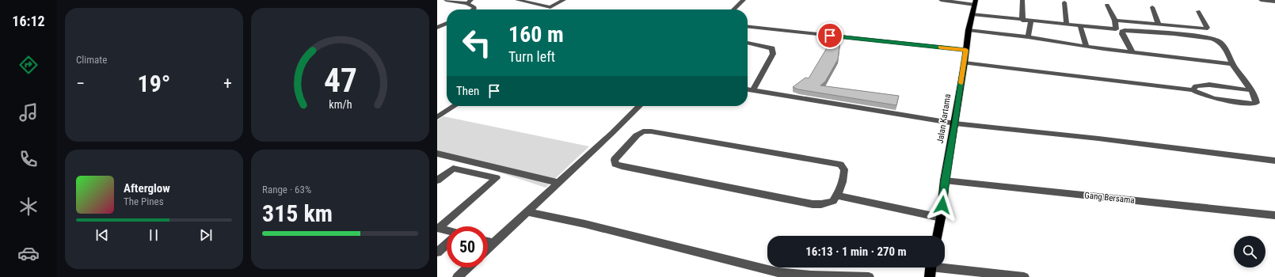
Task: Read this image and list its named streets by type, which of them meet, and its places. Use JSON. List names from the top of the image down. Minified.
{"streets":{"main road":["Jalan Kartama"],"street":["Gang Bersama"]},"crossings":[["Jalan Kartama","Gang Bersama"]],"page":{"tabs":"16:12","tile":["Climate",["Range · 63%","315 km"]],"turn":["160 m","Turn left"],"heat":["−","19°","+"],"then":"Then","song":["Afterglow","The Pines"],"limit":"50","trip":"16:13 · 1 min · 270 m","gauge":["47","km/h"]}}
